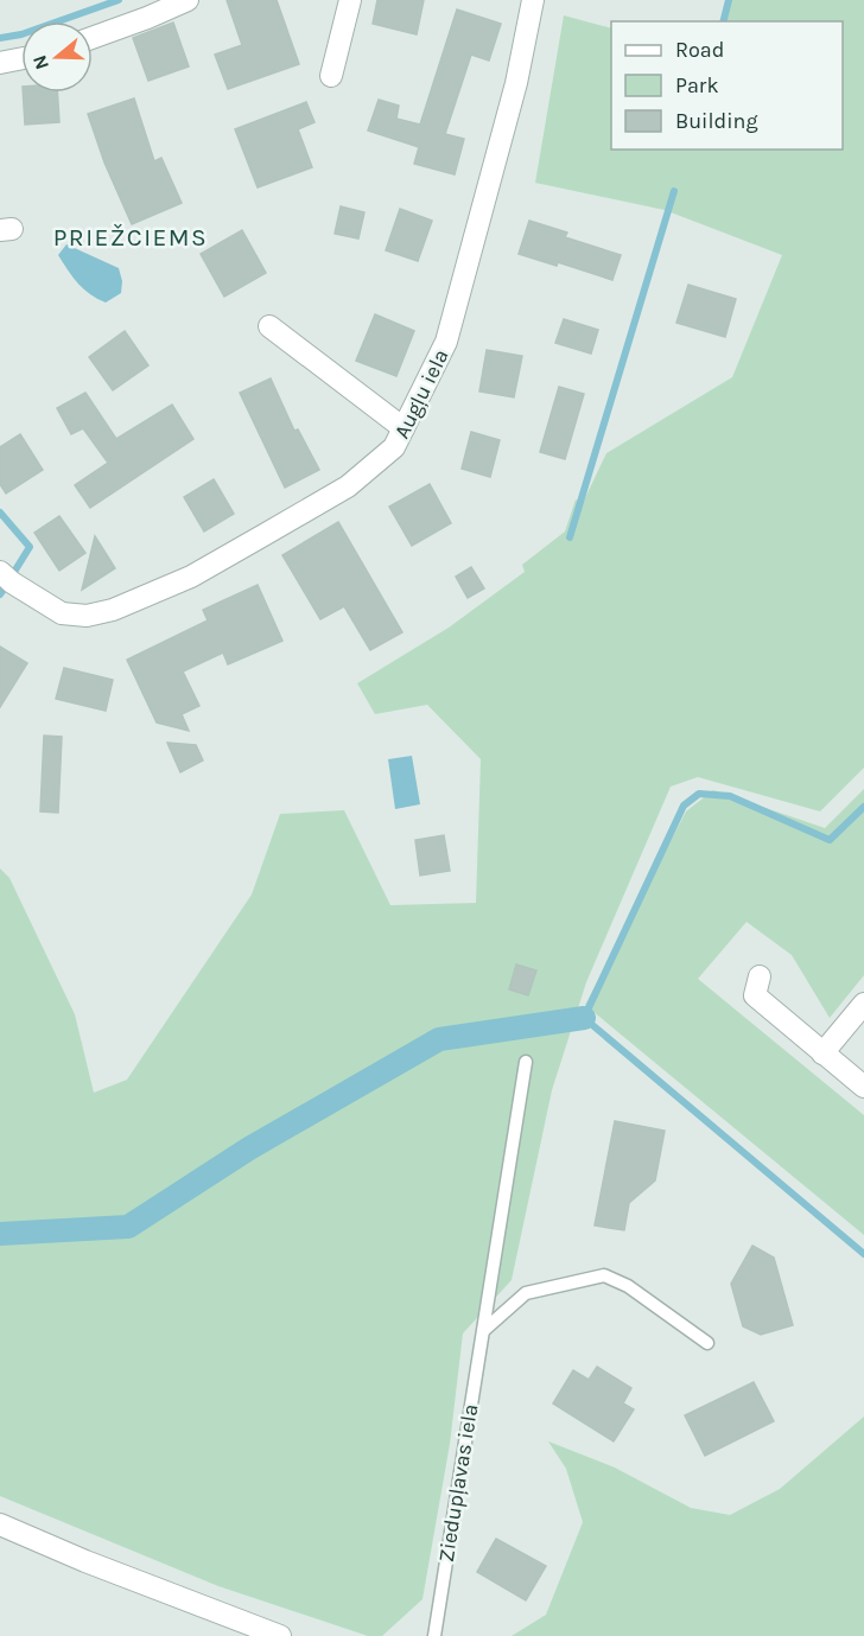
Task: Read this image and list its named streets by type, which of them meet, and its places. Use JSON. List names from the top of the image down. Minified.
{"streets":{"street":["Augļu iela"],"lane":["Ziedupļavas iela"]},"districts":["PRIEŽCIEMS"],"legend":["Road","Park","Building"],"north":"left"}
